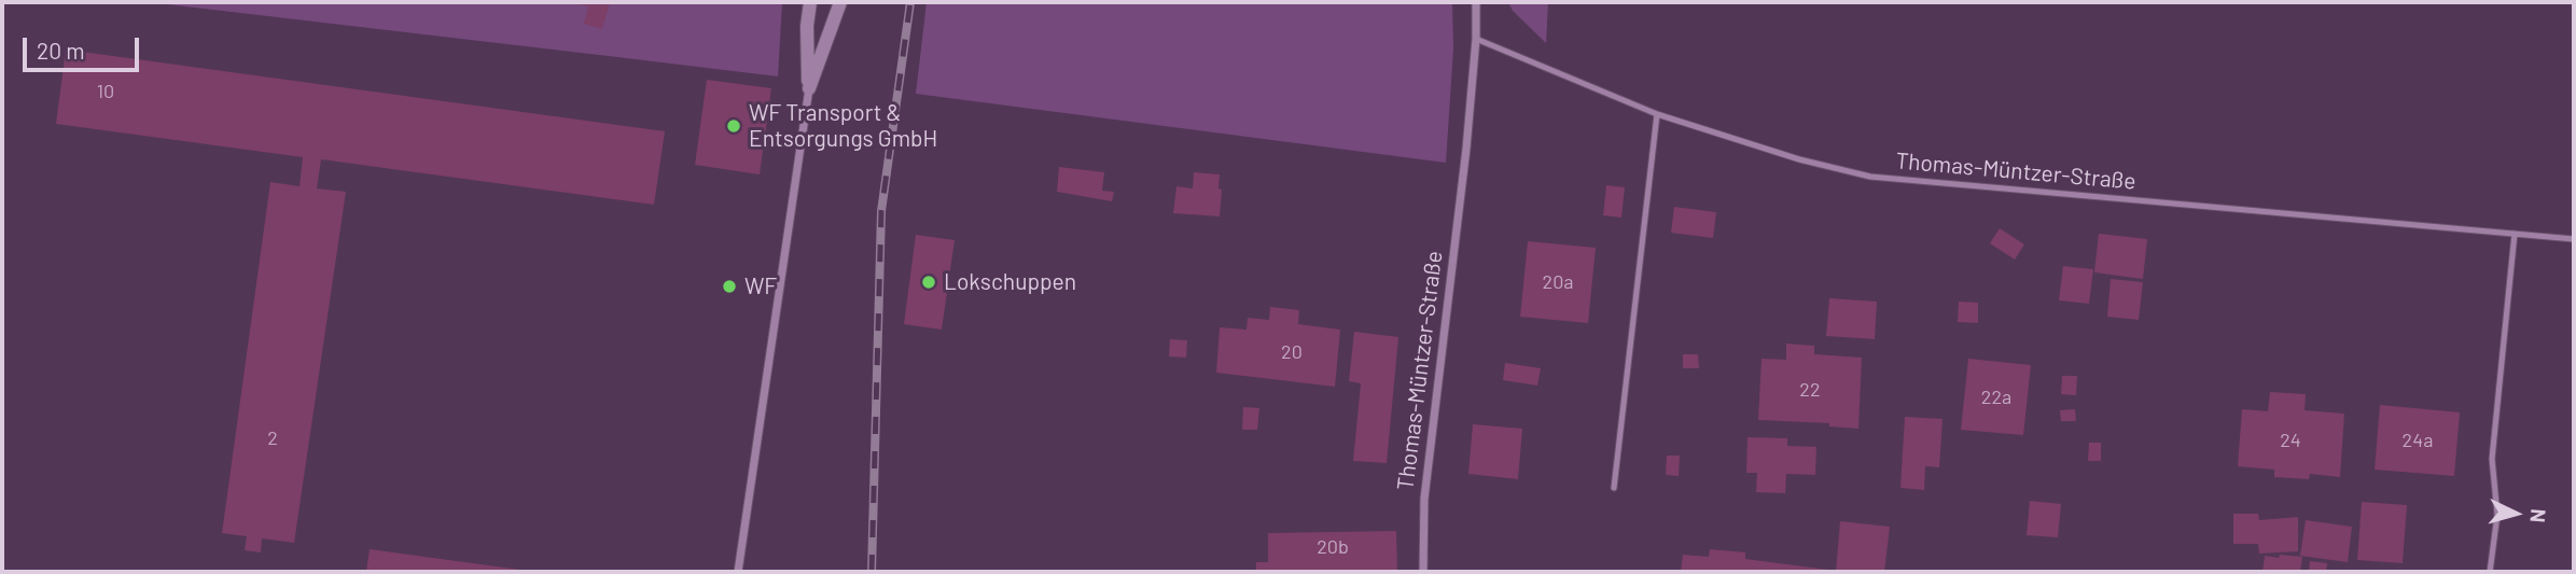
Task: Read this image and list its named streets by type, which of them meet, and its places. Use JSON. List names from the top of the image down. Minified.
{"streets":{"street":["Thomas-Müntzer-Straße"]},"places":["WF Transport & Entsorgungs GmbH","Lokschuppen","WF"],"house_numbers":["10","20a","20","22","22a","2","24","24a","20b"],"scale_bar":"20 m","north":"right"}
